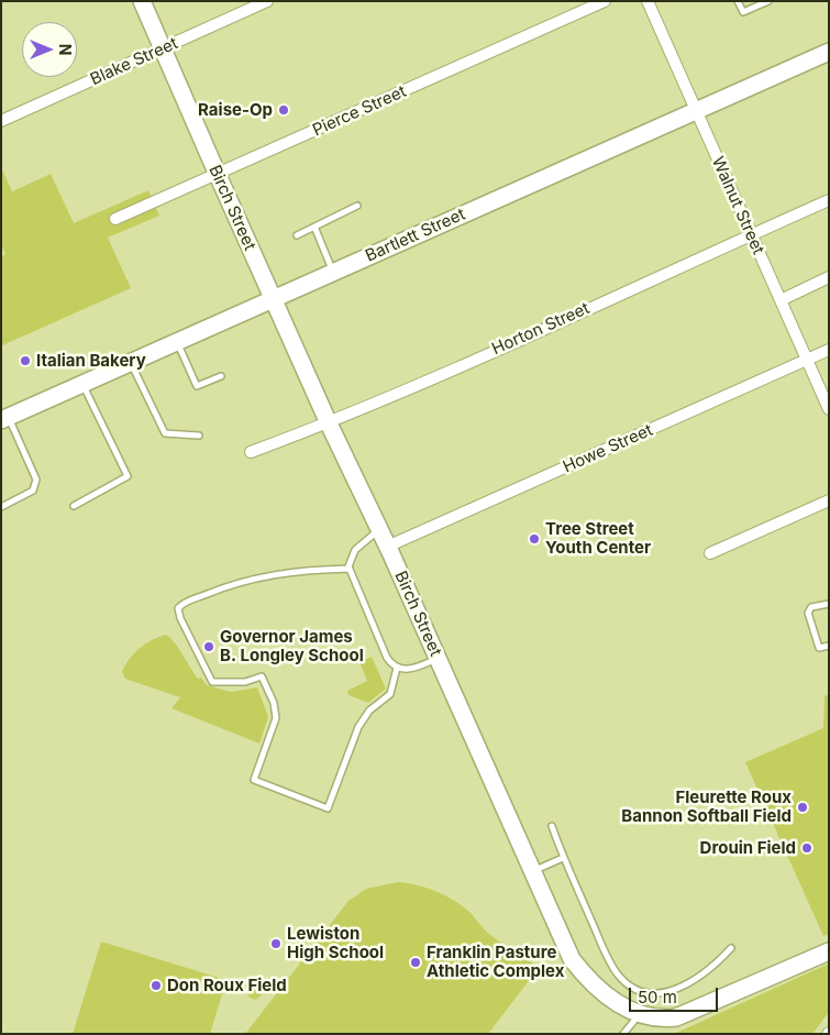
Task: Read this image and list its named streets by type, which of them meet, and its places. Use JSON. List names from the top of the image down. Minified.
{"streets":{"street":["Blake Street","Pierce Street","Walnut Street","Birch Street","Bartlett Street","Horton Street","Howe Street"]},"crossings":[["Blake Street","Birch Street"],["Pierce Street","Birch Street"],["Walnut Street","Bartlett Street"],["Walnut Street","Horton Street"],["Walnut Street","Howe Street"],["Birch Street","Bartlett Street"],["Birch Street","Horton Street"],["Birch Street","Howe Street"]],"places":["Raise-Op","Italian Bakery","Tree Street Youth Center","Governor James B. Longley School","Fleurette Roux Bannon Softball Field","Drouin Field","Lewiston High School","Franklin Pasture Athletic Complex","Don Roux Field"],"scale_bar":"50 m","north":"right"}
